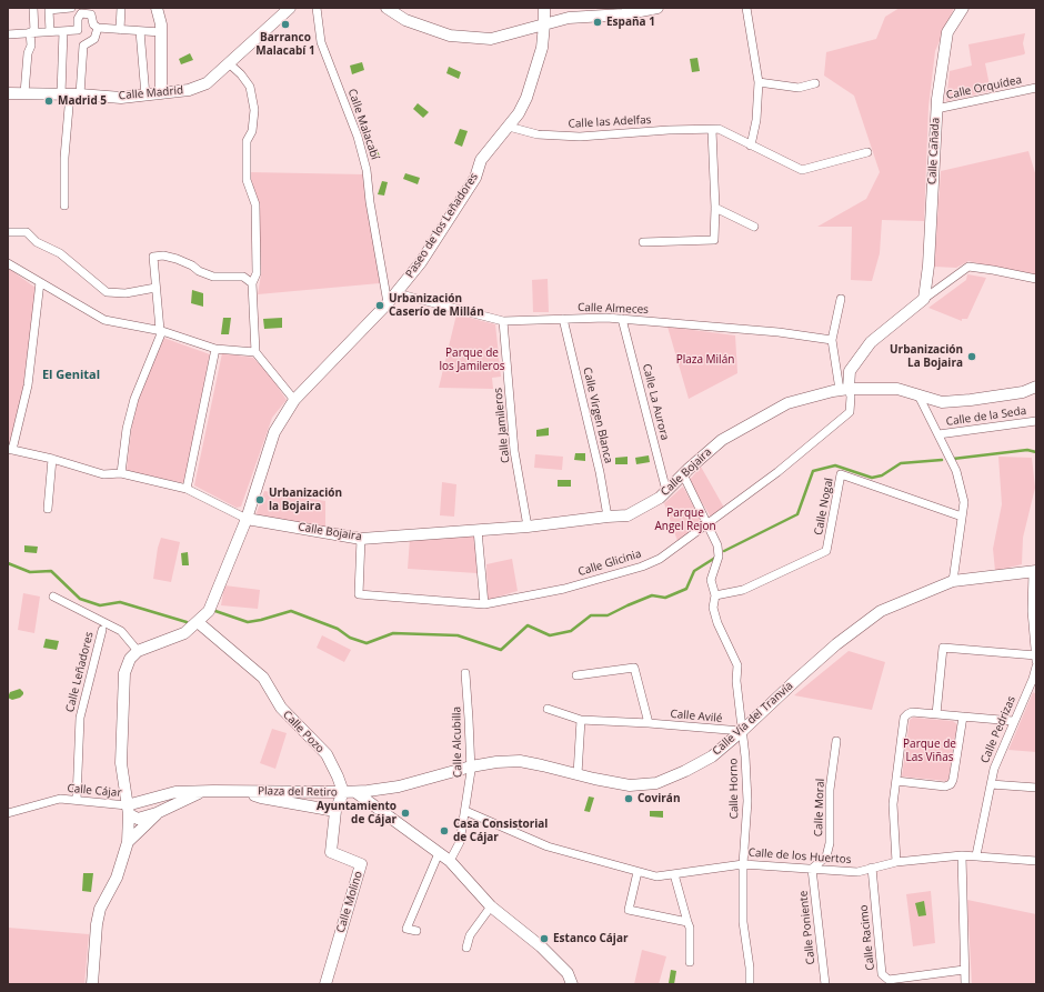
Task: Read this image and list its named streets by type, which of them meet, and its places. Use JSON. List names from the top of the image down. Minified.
{"streets":{"street":["Calle Orquídea","Calle Madrid","Calle las Adelfas","Calle Malacabí","Calle Cañada","Paseo de los Leñadores","Calle Almeces","Calle La Aurora","Calle Virgen Blanca","Calle de la Seda","Calle Jamileros","Calle Bojaira","Calle Nogal","Calle Glicinia","Calle Leñadores","Calle Avilé","Calle Vía del Tranvía","Calle Pedrizas","Calle Pozo","Calle Alcubilla","Calle Horno","Calle Cájar","Plaza del Retiro","Calle Moral","Calle de los Huertos","Calle Molino","Calle Poniente","Calle Racimo"]},"crossings":[["Calle Orquídea","Calle Cañada"],["Calle las Adelfas","Paseo de los Leñadores"],["Calle Malacabí","Paseo de los Leñadores"],["Paseo de los Leñadores","Calle Almeces"],["Paseo de los Leñadores","Calle Bojaira"],["Paseo de los Leñadores","Calle Pozo"],["Calle Almeces","Calle La Aurora"],["Calle Almeces","Calle Virgen Blanca"],["Calle Almeces","Calle Jamileros"],["Calle La Aurora","Calle Bojaira"],["Calle Virgen Blanca","Calle Bojaira"],["Calle Jamileros","Calle Bojaira"],["Calle Bojaira","Calle Glicinia"],["Calle Bojaira","Calle Horno"],["Calle Nogal","Calle Horno"],["Calle Glicinia","Calle Horno"],["Calle Leñadores","Calle Cájar"],["Calle Avilé","Calle Vía del Tranvía"],["Calle Avilé","Calle Horno"],["Calle Vía del Tranvía","Calle Pozo"],["Calle Vía del Tranvía","Calle Alcubilla"],["Calle Vía del Tranvía","Calle Horno"],["Calle Vía del Tranvía","Plaza del Retiro"],["Calle Pedrizas","Calle de los Huertos"],["Calle Pozo","Plaza del Retiro"],["Calle Alcubilla","Calle de los Huertos"],["Calle Horno","Calle de los Huertos"],["Calle Cájar","Plaza del Retiro"],["Plaza del Retiro","Calle Molino"],["Calle Moral","Calle de los Huertos"],["Calle Moral","Calle Poniente"],["Calle de los Huertos","Calle Poniente"],["Calle de los Huertos","Calle Racimo"]],"districts":["El Genital"],"parks":["Parque de los Jamileros","Plaza Milán","Parque Angel Rejon","Parque de Las Viñas"],"places":["España 1","Barranco Malacabí 1","Madrid 5","Urbanización Caserío de Millán","Urbanización La Bojaira","Urbanización la Bojaira","Covirán","Ayuntamiento de Cájar","Casa Consistorial de Cájar","Estanco Cájar"]}
